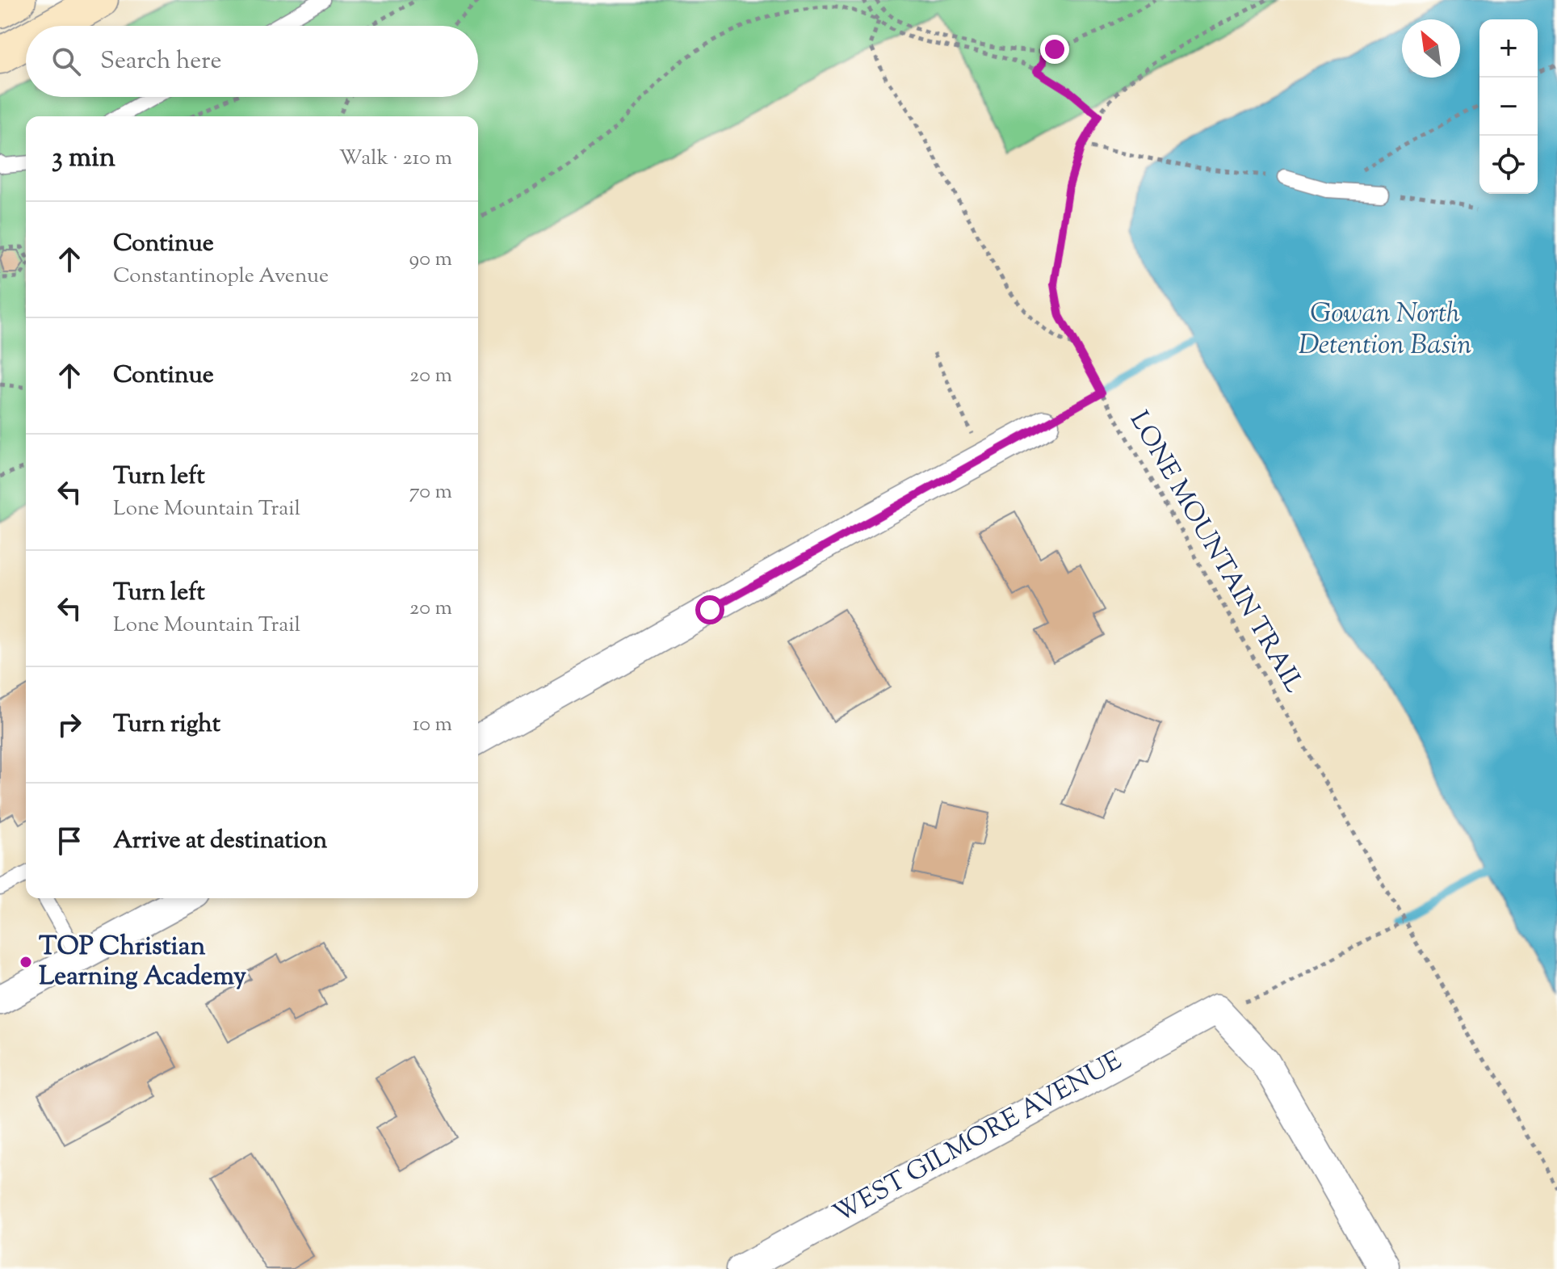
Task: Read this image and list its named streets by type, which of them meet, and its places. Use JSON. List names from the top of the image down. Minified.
{"streets":{"street":["WEST GILMORE AVENUE"],"path":["LONE MOUNTAIN TRAIL"]},"water":["Gowan North Detention Basin"],"places":["TOP Christian Learning Academy"],"north":"top left","page":{"map_buttons":["+","−"],"search":"Search here","heading":["3 min","Walk · 210 m"],"list":[["Continue","Constantinople Avenue","90 m"],["Continue","20 m"],["Turn left","Lone Mountain Trail","70 m"],["Turn left","Lone Mountain Trail","20 m"],["Turn right","10 m"],"Arrive at destination"]}}
